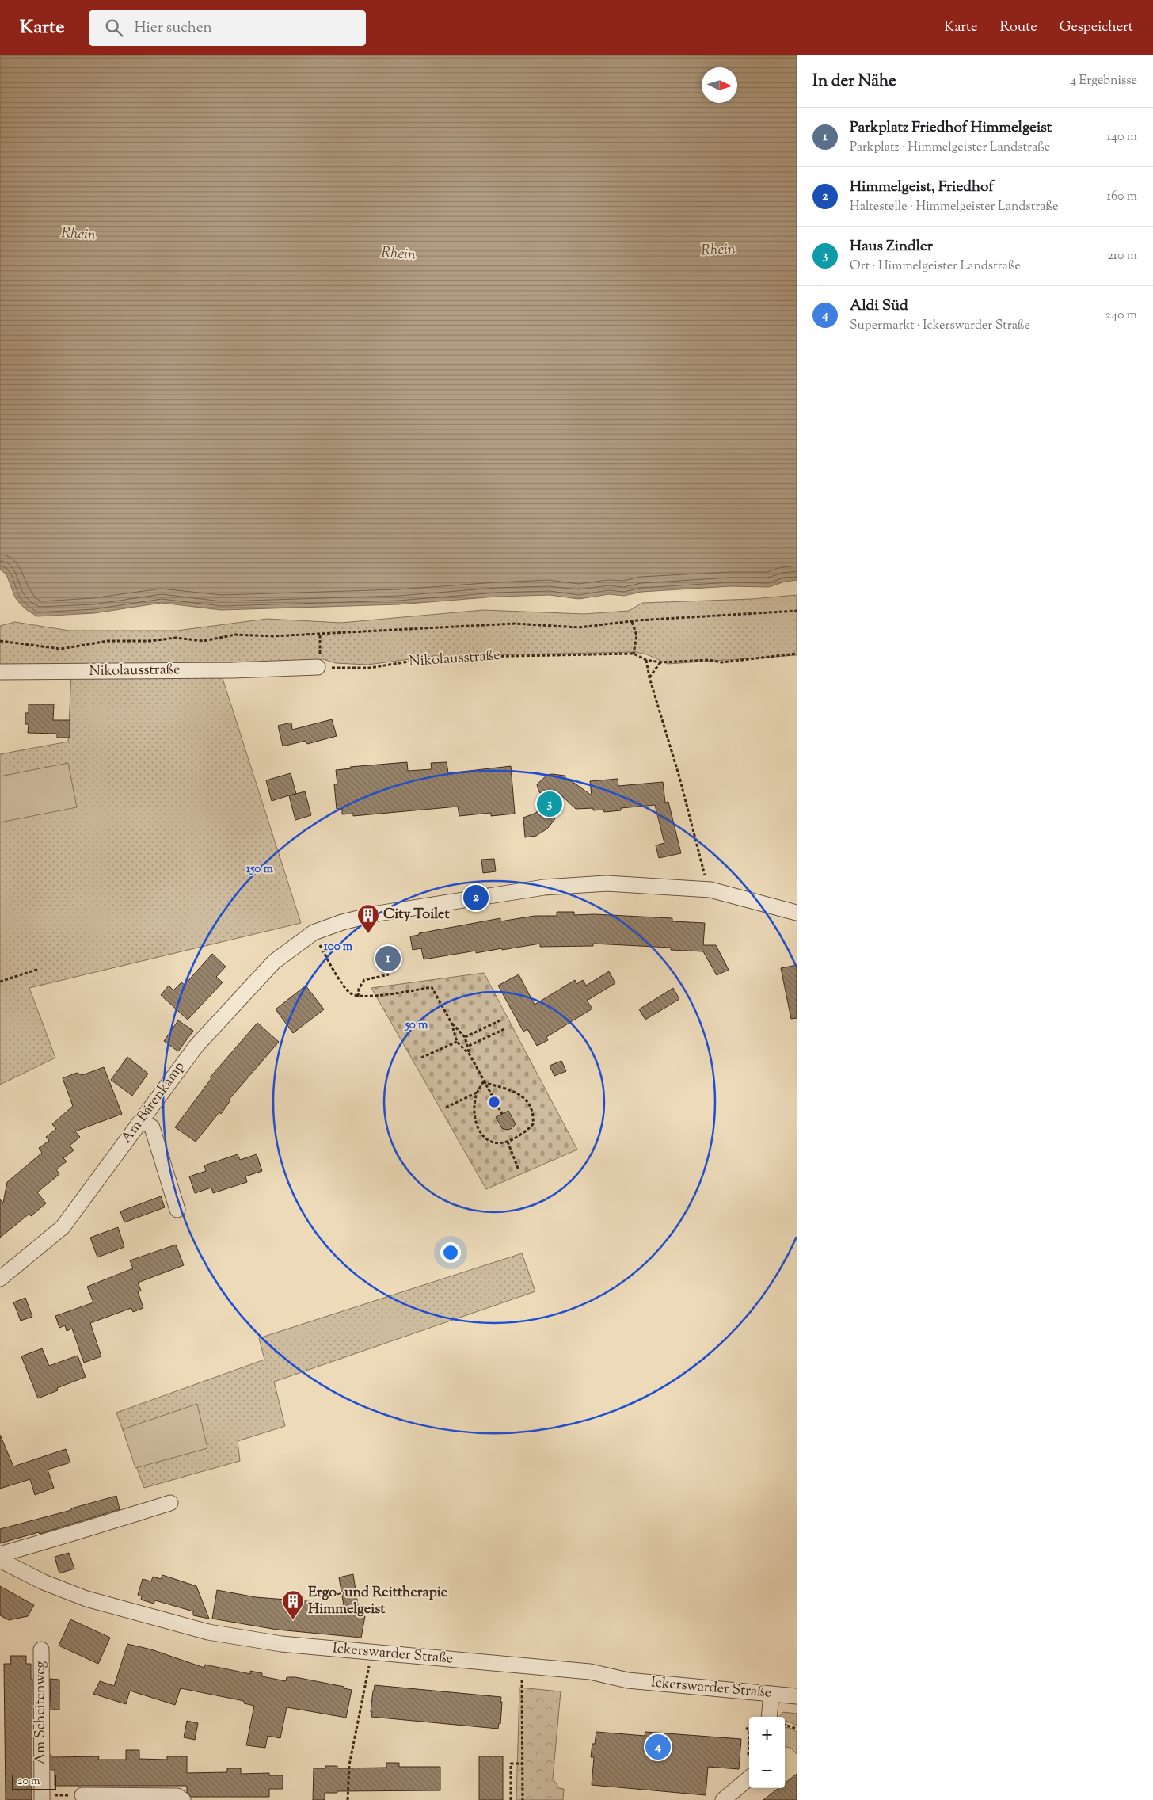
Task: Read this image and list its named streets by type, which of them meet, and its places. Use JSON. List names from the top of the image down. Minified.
{"streets":{"street":["Nikolausstraße","Am Bärenkamp","Ickerswarder Straße","Am Scheitenweg"]},"water":["Rhein"],"places":{"building":["City Toilet","Ergo- und Reittherapie Himmelgeist"]},"scale_bar":"20 m","north":"right","page":{"header":"Karte","search":"Hier suchen","nav":["Karte","Route","Gespeichert"],"heading":["In der Nähe","4 Ergebnisse"],"list":[{"mark":"1","name":"Parkplatz Friedhof Himmelgeist","note":"Parkplatz · Himmelgeister Landstraße","value":"140 m"},{"mark":"2","name":"Himmelgeist, Friedhof","note":"Haltestelle · Himmelgeister Landstraße","value":"160 m"},{"mark":"3","name":"Haus Zindler","note":"Ort · Himmelgeister Landstraße","value":"210 m"},{"mark":"4","name":"Aldi Süd","note":"Supermarkt · Ickerswarder Straße","value":"240 m"}],"pins":["3","2","1","4"],"map_buttons":["+","−"],"scale":"20 m"},"rings":["150 m","100 m","50 m"]}
